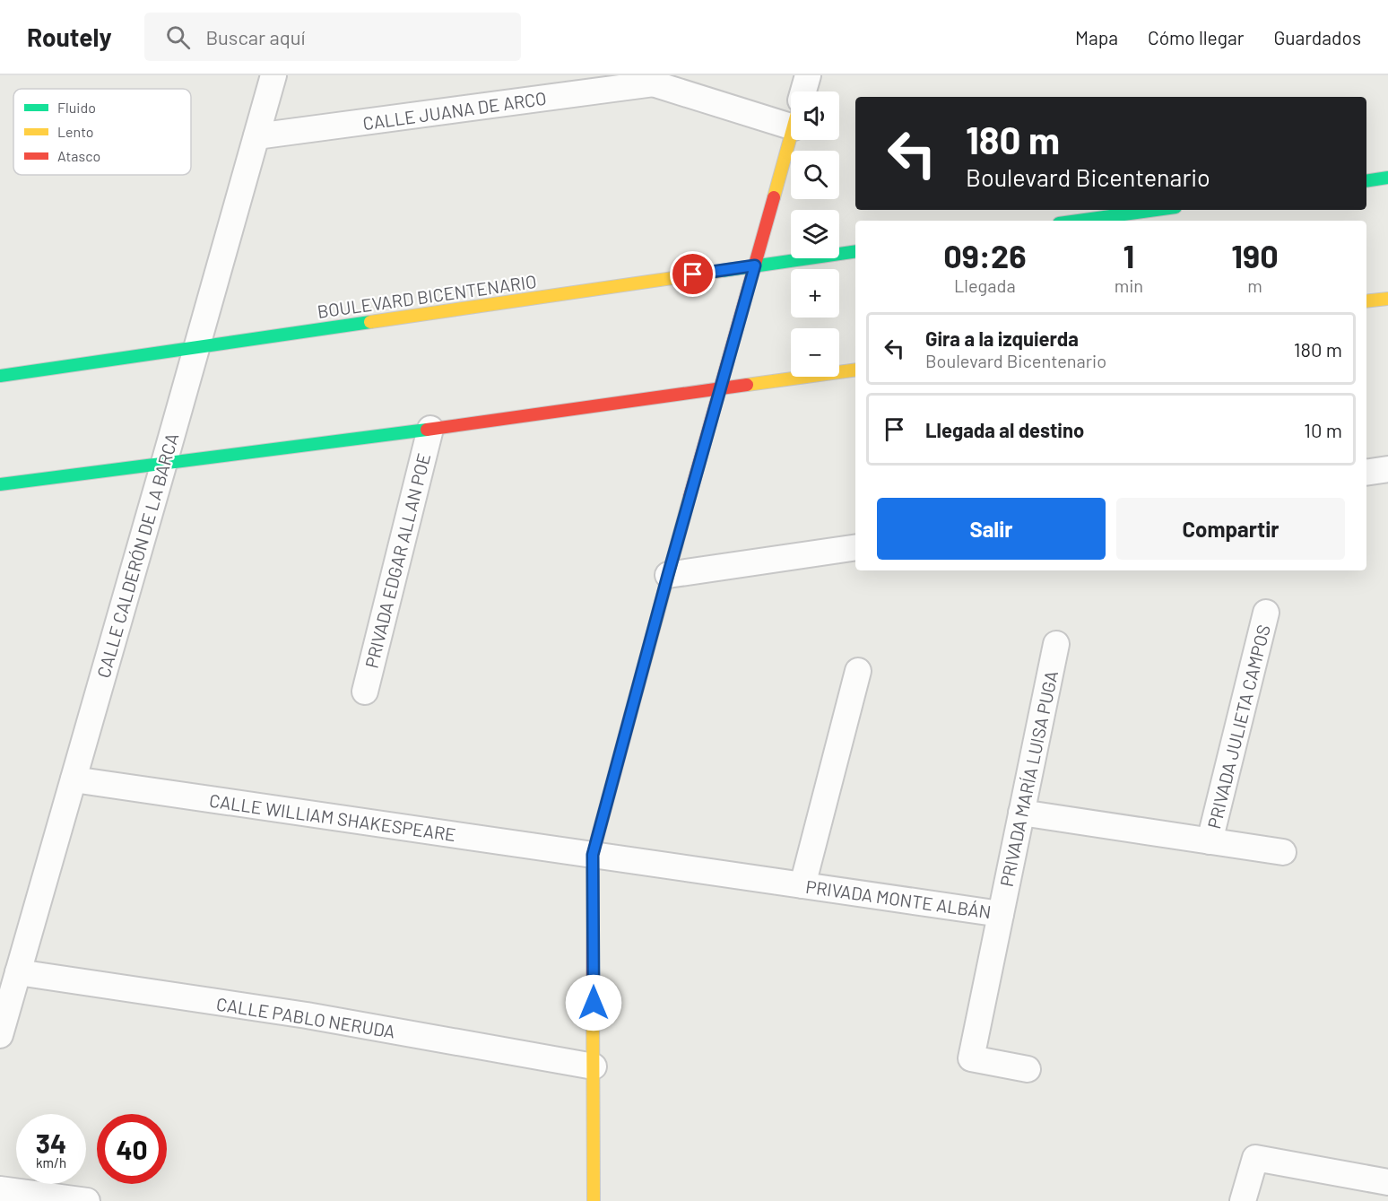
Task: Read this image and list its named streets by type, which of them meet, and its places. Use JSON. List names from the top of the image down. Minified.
{"streets":{"main road":["BOULEVARD BICENTENARIO"],"street":["CALLE JUANA DE ARCO","CALLE CALDERÓN DE LA BARCA","PRIVADA EDGAR ALLAN POE","PRIVADA JULIETA CAMPOS","PRIVADA MARÍA LUISA PUGA","CALLE WILLIAM SHAKESPEARE","PRIVADA MONTE ALBÁN","CALLE PABLO NERUDA"]},"crossings":[["CALLE JUANA DE ARCO","CALLE CALDERÓN DE LA BARCA"],["BOULEVARD BICENTENARIO","CALLE CALDERÓN DE LA BARCA"],["CALLE CALDERÓN DE LA BARCA","CALLE WILLIAM SHAKESPEARE"],["CALLE CALDERÓN DE LA BARCA","CALLE PABLO NERUDA"],["PRIVADA MARÍA LUISA PUGA","PRIVADA MONTE ALBÁN"],["CALLE WILLIAM SHAKESPEARE","PRIVADA MONTE ALBÁN"]],"legend":["Fluido","Lento","Atasco"],"page":{"header":"Routely","search":"Buscar aquí","nav":["Mapa","Cómo llegar","Guardados"],"map_buttons":["+","−"],"turn":["180 m","Boulevard Bicentenario"],"eta":["09:26","Llegada","1","min","190","m"],"list":[{"name":"Gira a la izquierda","note":"Boulevard Bicentenario","value":"180 m"},{"name":"Llegada al destino","value":"10 m"}],"buttons":["Salir","Compartir"],"speed":"34 km/h","limit":"40"}}
